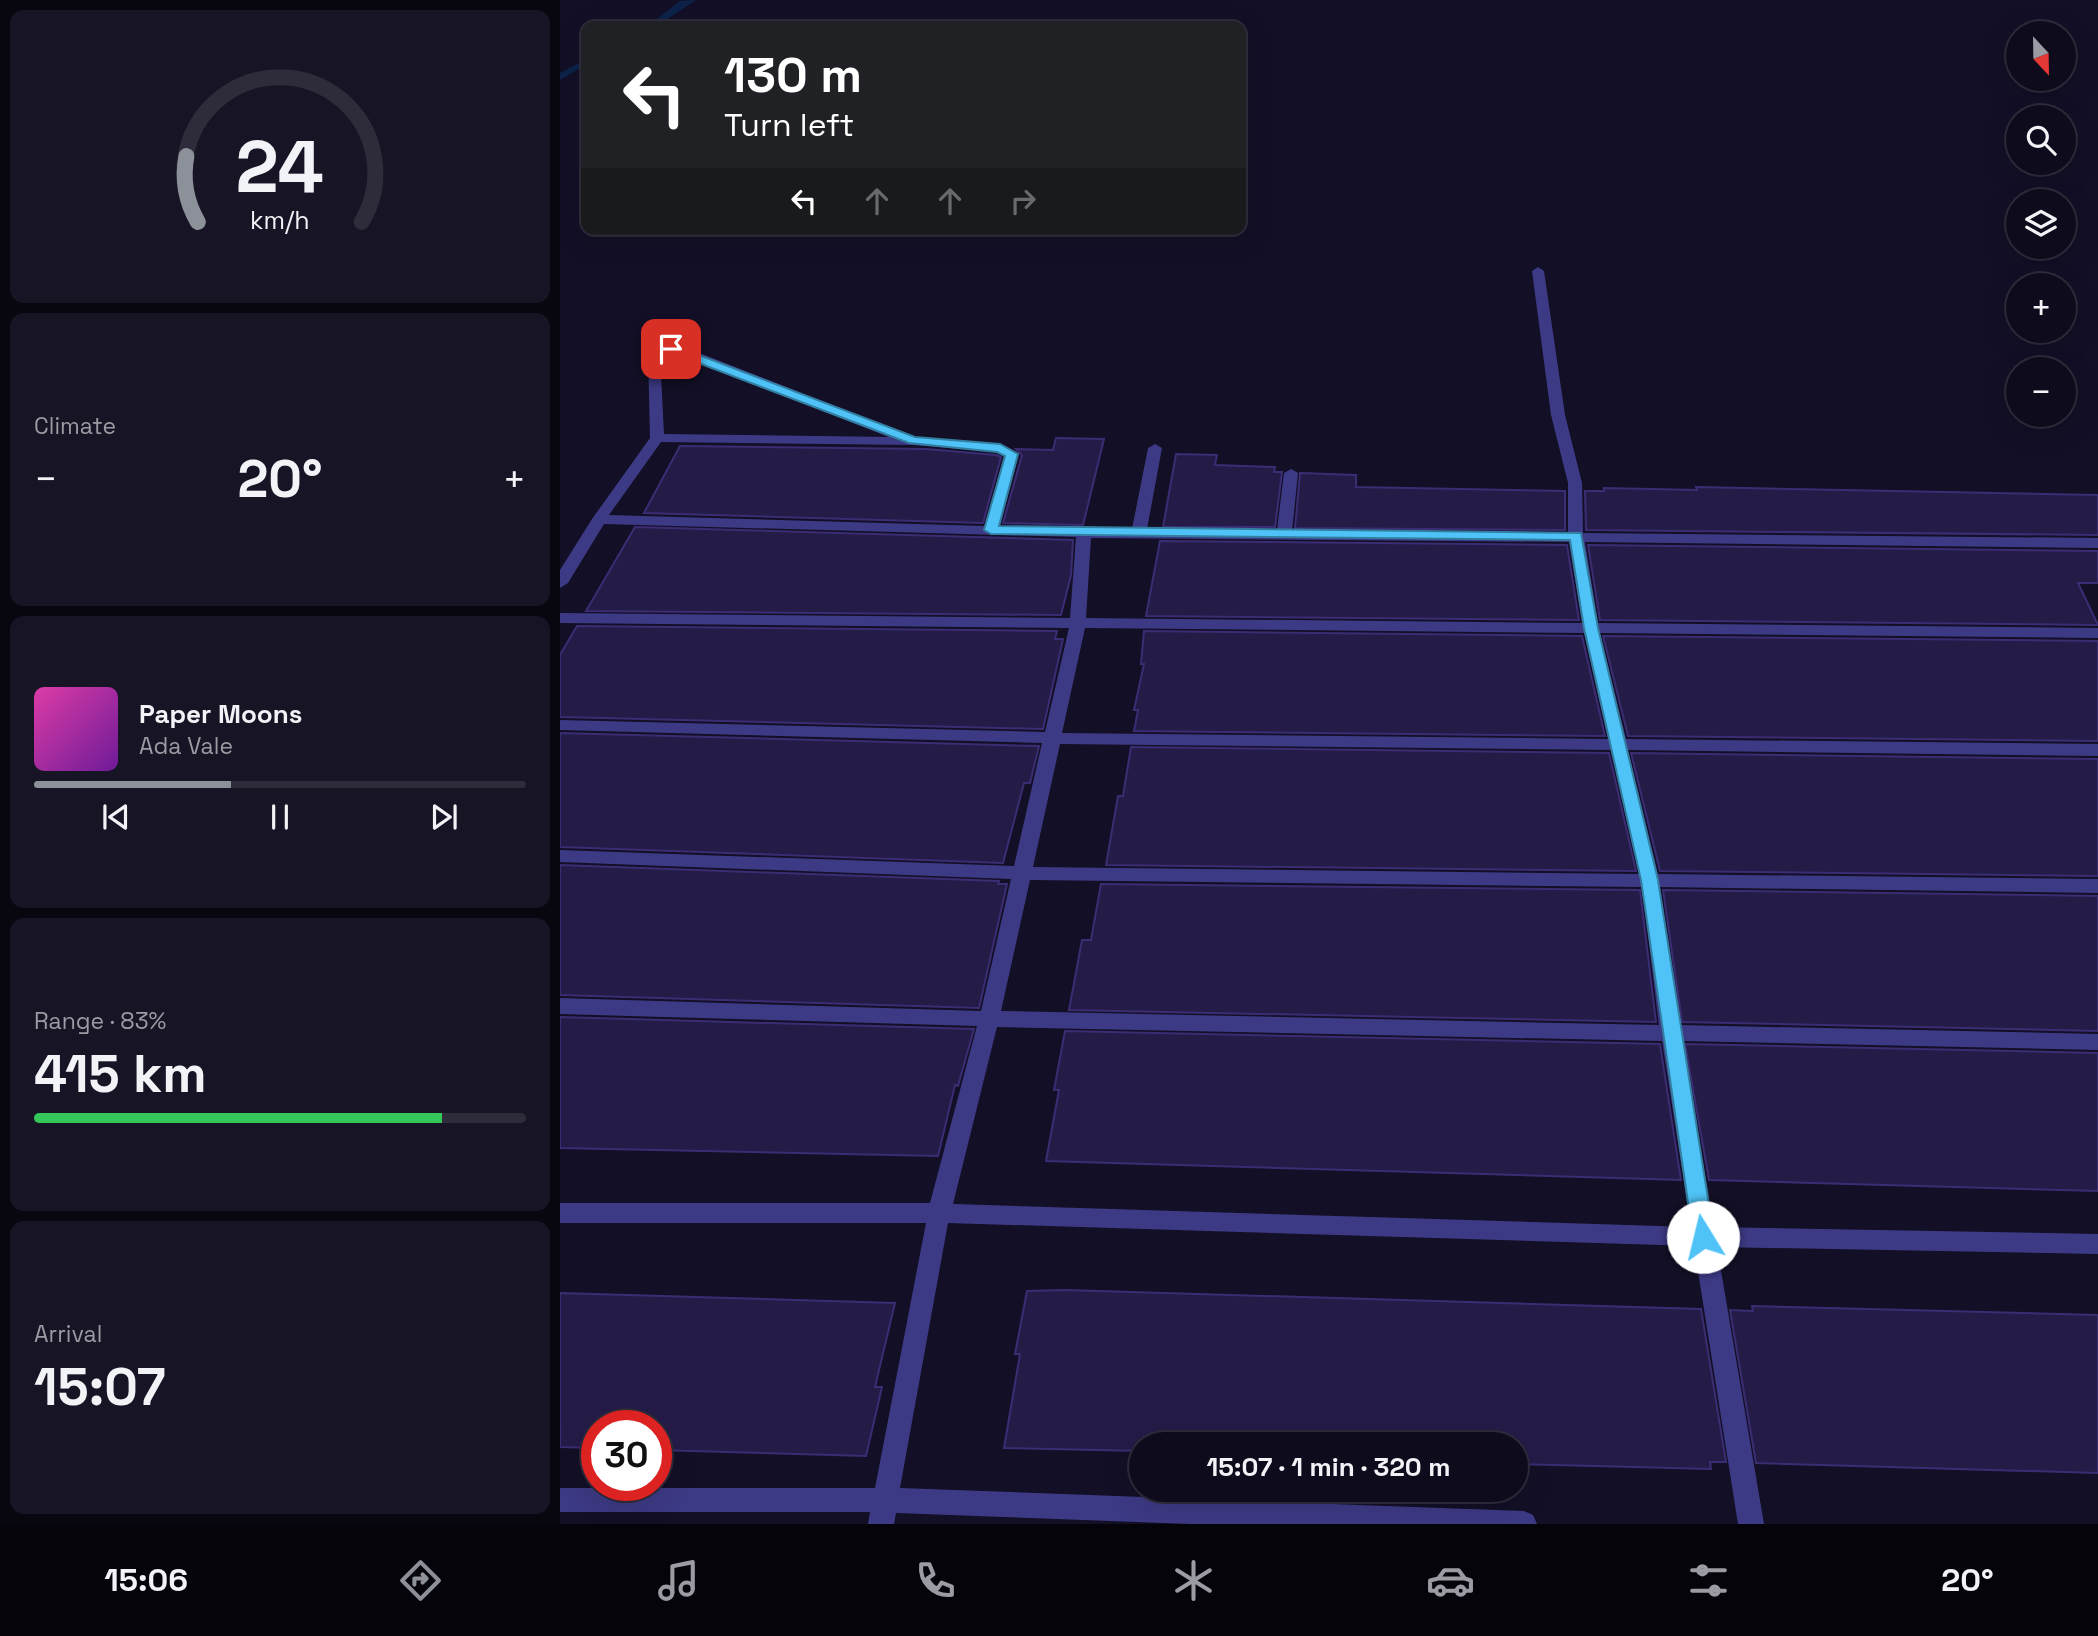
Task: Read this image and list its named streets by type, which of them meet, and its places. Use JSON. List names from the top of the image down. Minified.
{"north":"bottom","page":{"map_buttons":["+","−"],"turn":["130 m","Turn left"],"tile":["Climate",["Range · 83%","415 km"],["Arrival","15:07"]],"heat":["−","20°","+"],"song":["Paper Moons","Ada Vale"],"limit":"30","trip":"15:07 · 1 min · 320 m","tabs":["15:06","20°"],"gauge":["24","km/h"]}}
